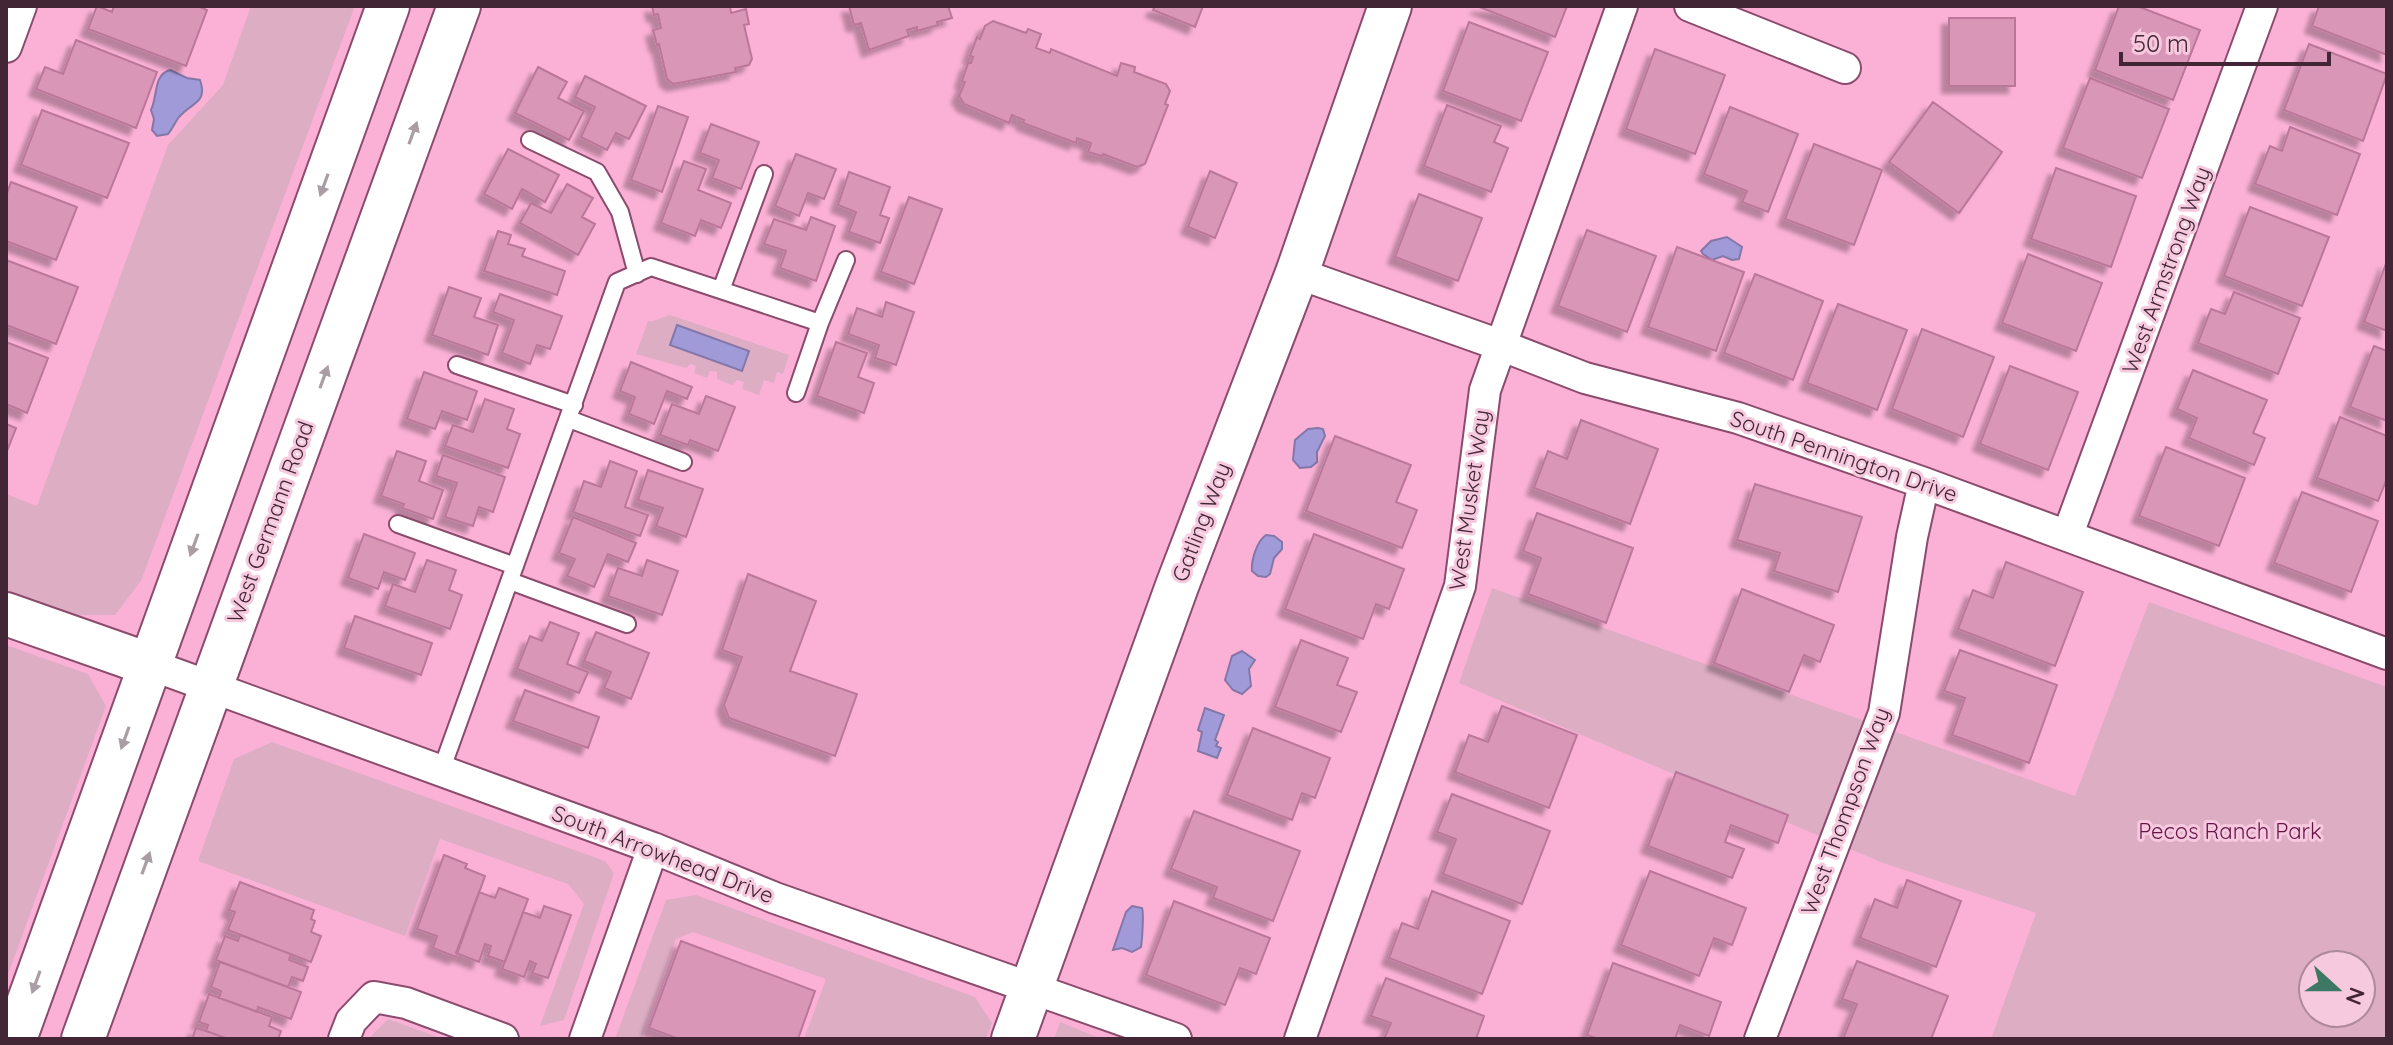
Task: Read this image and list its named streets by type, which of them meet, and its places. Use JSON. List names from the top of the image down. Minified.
{"streets":{"main road":["West Germann Road","Gatling Way"],"street":["West Armstrong Way","South Pennington Drive","West Musket Way","West Thompson Way","South Arrowhead Drive"]},"crossings":[["West Armstrong Way","South Pennington Drive"],["South Pennington Drive","West Musket Way"],["South Pennington Drive","Gatling Way"],["South Pennington Drive","West Thompson Way"],["West Germann Road","South Arrowhead Drive"],["Gatling Way","South Arrowhead Drive"]],"parks":["Pecos Ranch Park"],"scale_bar":"50 m","north":"right"}
